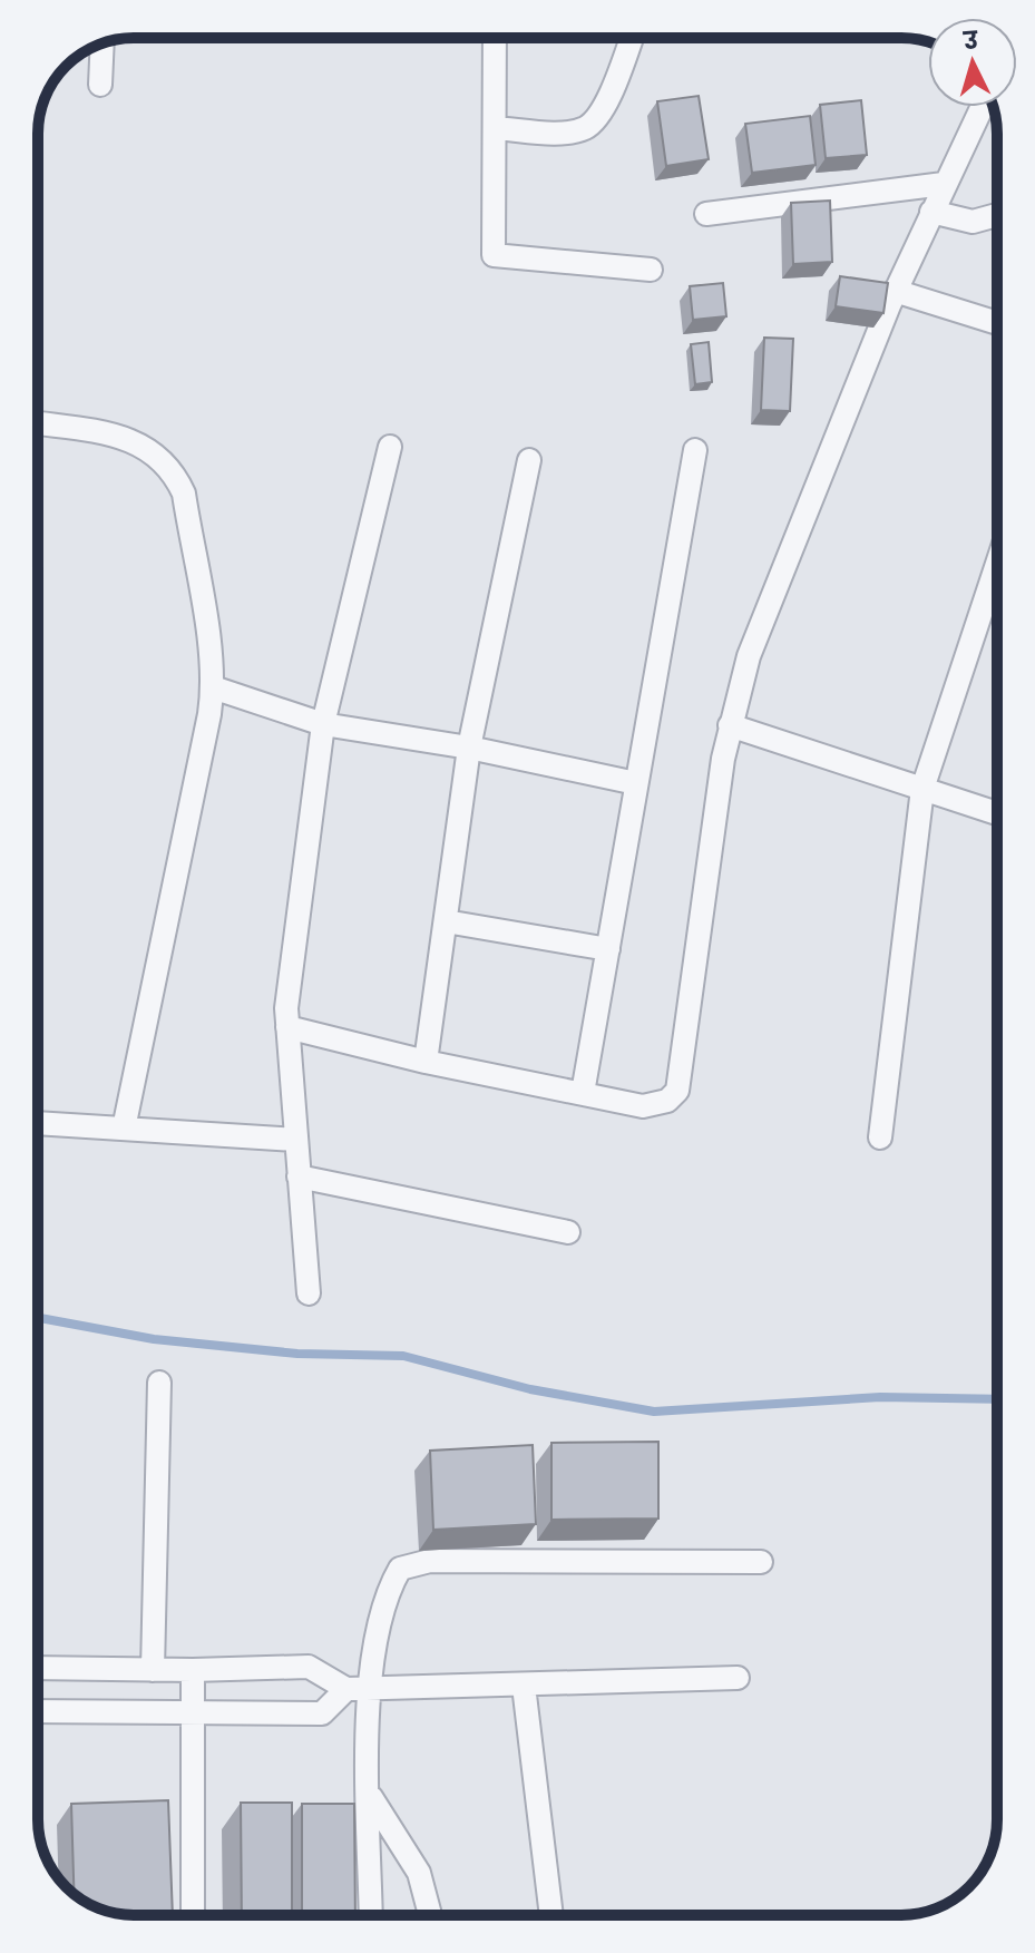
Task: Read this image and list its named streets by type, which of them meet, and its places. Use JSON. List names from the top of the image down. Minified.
{"north":"top"}
